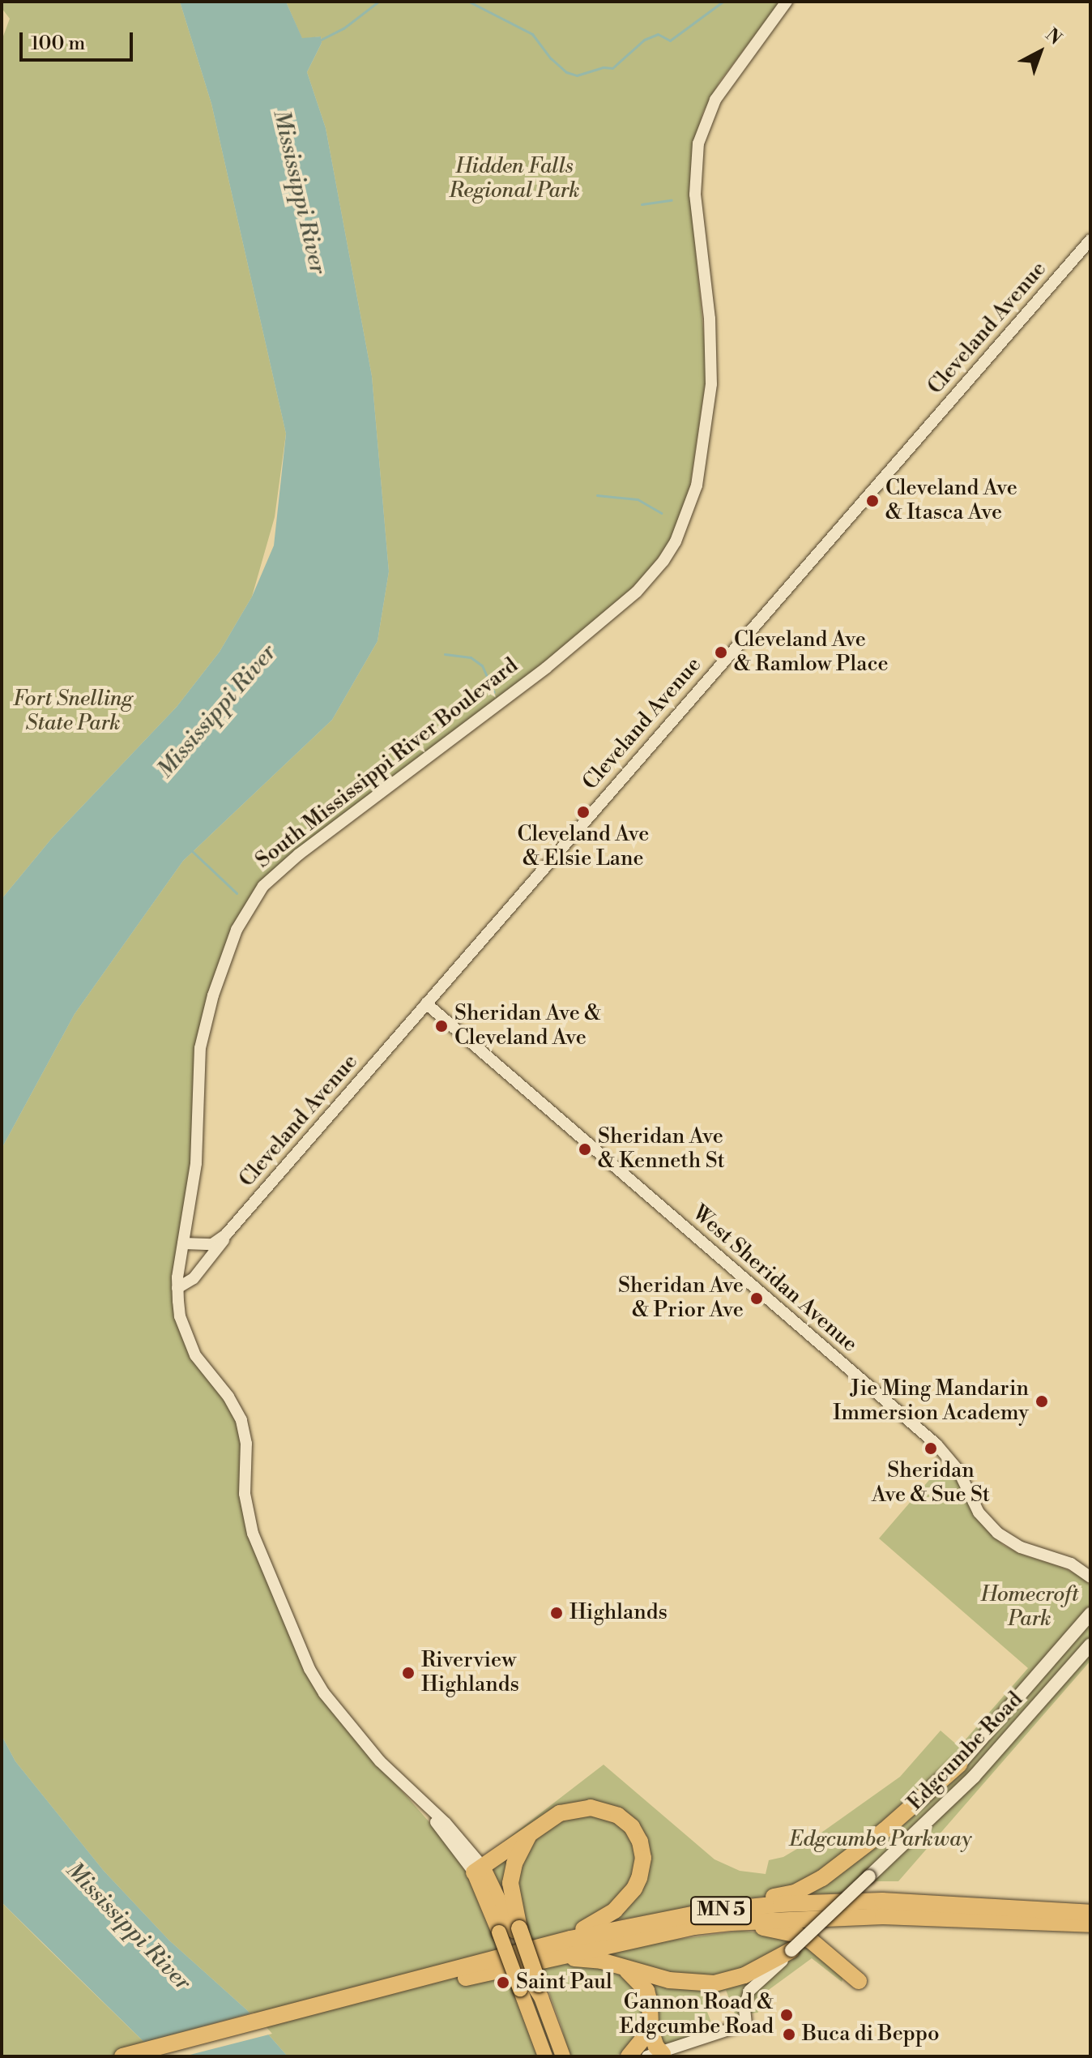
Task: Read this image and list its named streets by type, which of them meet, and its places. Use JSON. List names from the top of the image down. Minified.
{"streets":{"highway":["South Mississippi River Boulevard","MN 5"],"main road":["Edgcumbe Road"],"street":["Cleveland Avenue","West Sheridan Avenue"]},"crossings":[["Cleveland Avenue","South Mississippi River Boulevard"],["Cleveland Avenue","West Sheridan Avenue"]],"water":["Mississippi River"],"parks":["Hidden Falls Regional Park","Fort Snelling State Park","Homecroft Park","Edgcumbe Parkway"],"places":["Cleveland Ave & Itasca Ave","Cleveland Ave & Ramlow Place","Cleveland Ave & Elsie Lane","Sheridan Ave & Cleveland Ave","Sheridan Ave & Kenneth St","Sheridan Ave & Prior Ave","Jie Ming Mandarin Immersion Academy","Sheridan Ave & Sue St","Highlands","Riverview Highlands","Saint Paul","Gannon Road & Edgcumbe Road","Buca di Beppo"],"scale_bar":"100 m","north":"top right"}
